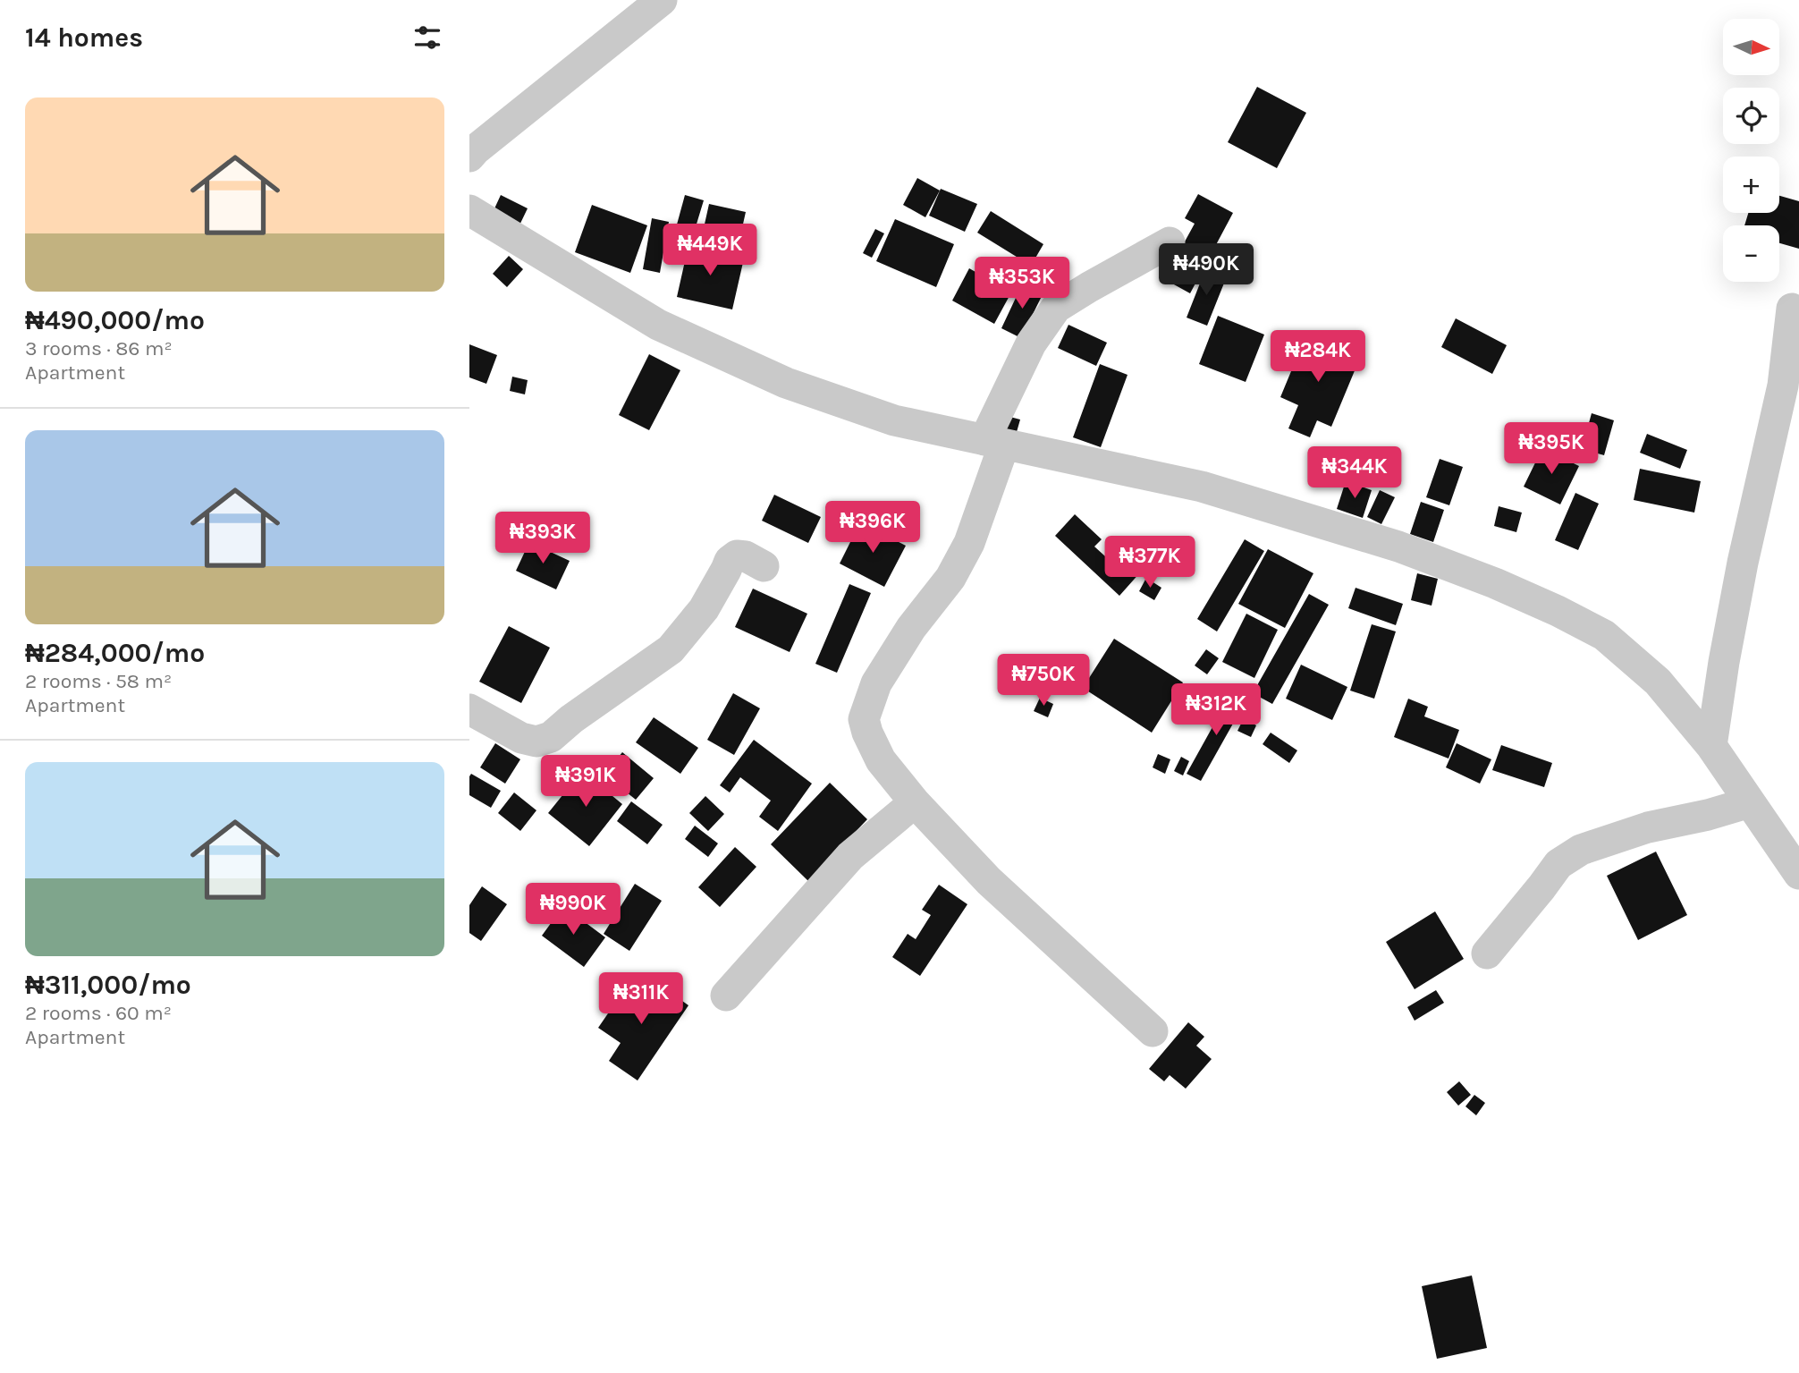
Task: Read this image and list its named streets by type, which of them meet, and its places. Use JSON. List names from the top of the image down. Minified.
{"north":"right","page":{"heading":"14 homes","map_buttons":["+","−"],"list":[{"name":"₦490,000/mo","note":"3 rooms · 86 m² · Apartment"},{"name":"₦284,000/mo","note":"2 rooms · 58 m² · Apartment"},{"name":"₦311,000/mo","note":"2 rooms · 60 m² · Apartment"}],"price":["₦449K","₦490K","₦353K","₦284K","₦395K","₦344K","₦396K","₦393K","₦377K","₦750K","₦312K","₦391K","₦990K","₦311K"]}}
